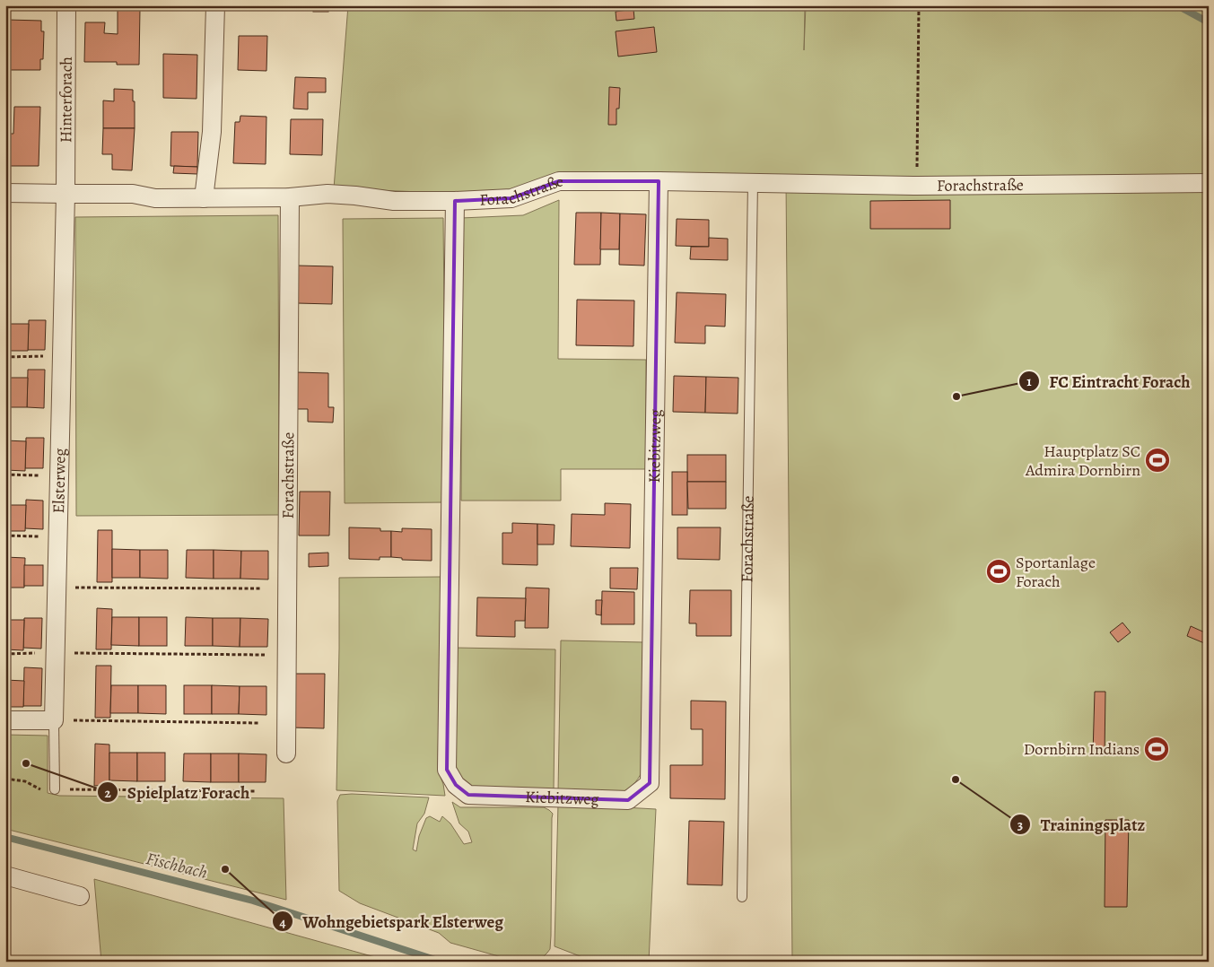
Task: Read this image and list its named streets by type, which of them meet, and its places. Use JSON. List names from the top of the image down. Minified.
{"streets":{"street":["Hinterforach","Forachstraße","Kiebitzweg","Elsterweg"]},"crossings":[["Hinterforach","Forachstraße"],["Hinterforach","Elsterweg"],["Forachstraße","Kiebitzweg"],["Forachstraße","Elsterweg"]],"water":["Fischbach"],"places":{"other":["FC Eintracht Forach","Spielplatz Forach","Trainingsplatz","Wohngebietspark Elsterweg"],"sports":["Hauptplatz SC Admira Dornbirn","Sportanlage Forach","Dornbirn Indians"]}}
